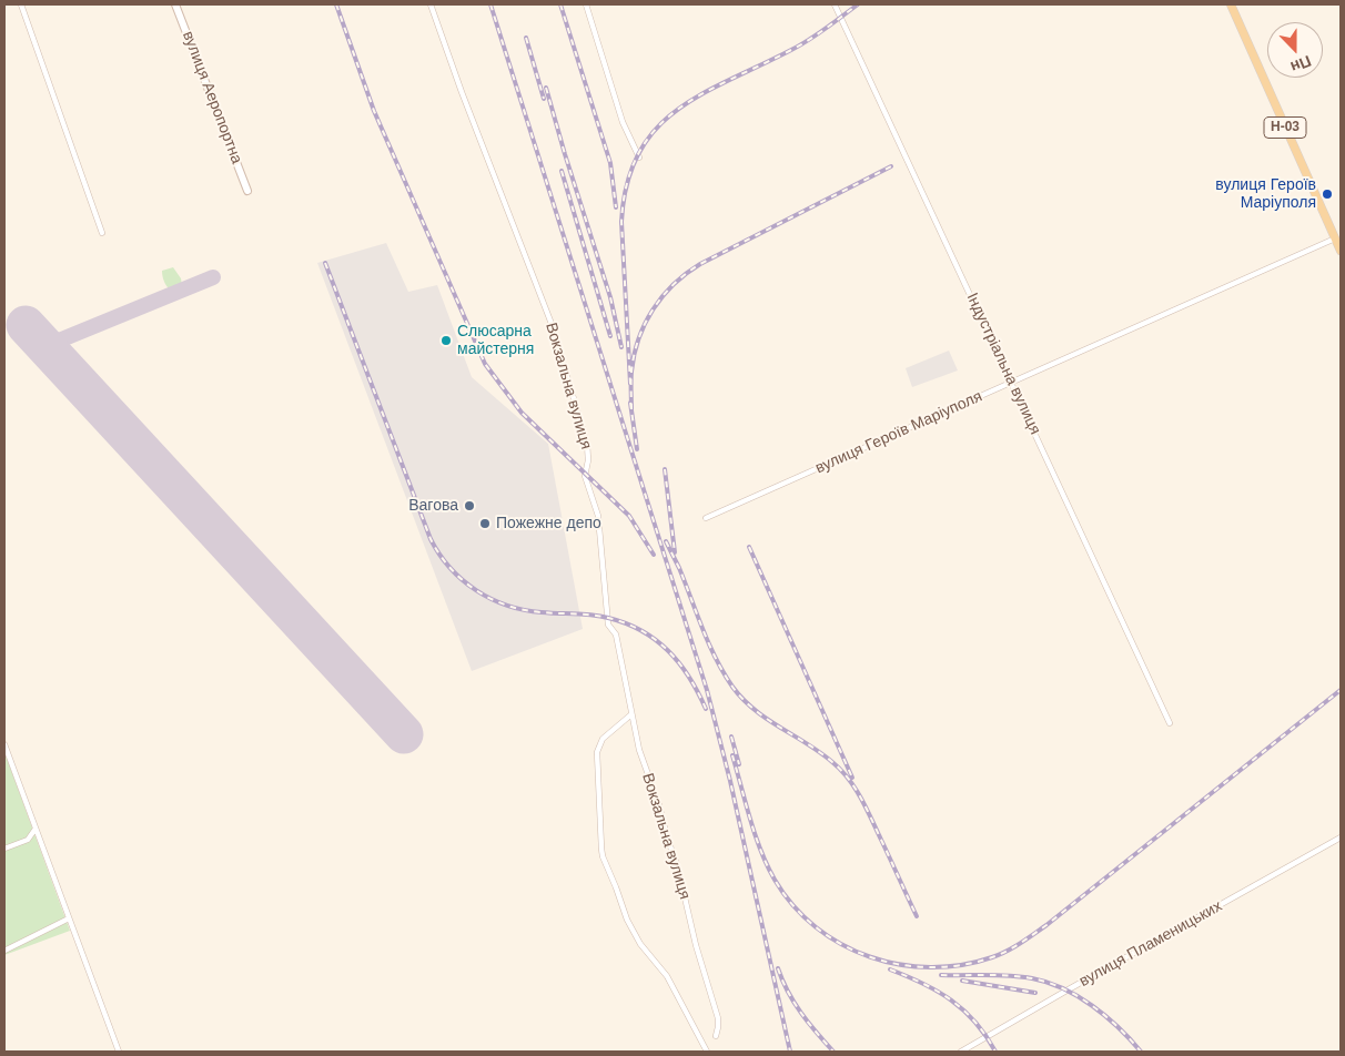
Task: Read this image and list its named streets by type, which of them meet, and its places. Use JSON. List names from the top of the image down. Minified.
{"streets":{"main road":["Н-03"],"street":["вулиця Аеропортна","Індустріальна вулиця","Вокзальна вулиця","вулиця Героїв Маріуполя","вулиця Пламеницьких"]},"crossings":[["Н-03","вулиця Героїв Маріуполя"],["Індустріальна вулиця","вулиця Героїв Маріуполя"]],"places":["вулиця Героїв Маріуполя","Слюсарна майстерня","Вагова","Пожежне депо"],"north":"bottom"}
